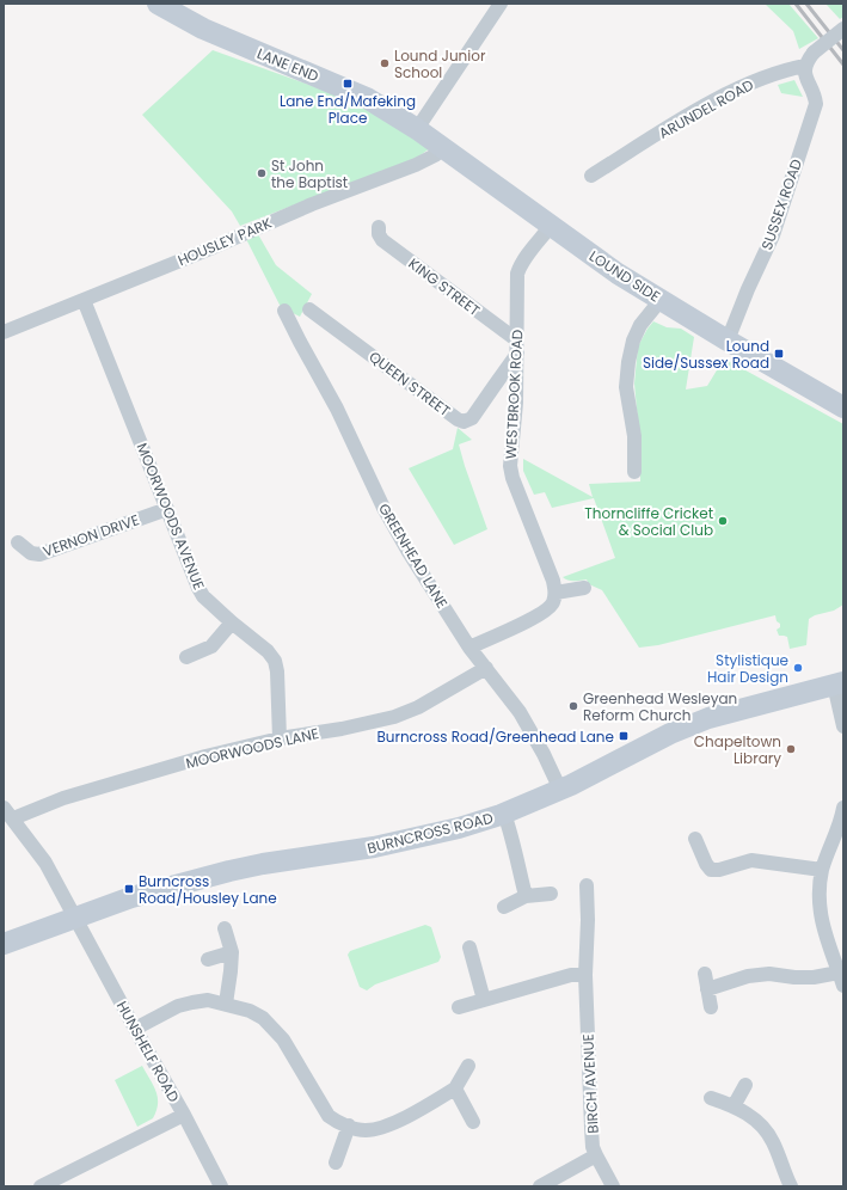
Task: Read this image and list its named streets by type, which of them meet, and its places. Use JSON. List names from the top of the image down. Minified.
{"streets":{"main road":["LANE END","LOUND SIDE","BURNCROSS ROAD"],"street":["ARUNDEL ROAD","SUSSEX ROAD","HOUSLEY PARK","KING STREET","QUEEN STREET","WESTBROOK ROAD","MOORWOODS AVENUE","VERNON DRIVE","GREENHEAD LANE","MOORWOODS LANE","HUNSHELF ROAD","BIRCH AVENUE"]},"crossings":[["LANE END","LOUND SIDE"],["ARUNDEL ROAD","SUSSEX ROAD"],["SUSSEX ROAD","LOUND SIDE"],["HOUSLEY PARK","LOUND SIDE"],["HOUSLEY PARK","MOORWOODS AVENUE"],["LOUND SIDE","WESTBROOK ROAD"],["KING STREET","QUEEN STREET"],["KING STREET","WESTBROOK ROAD"],["QUEEN STREET","WESTBROOK ROAD"],["MOORWOODS AVENUE","VERNON DRIVE"],["MOORWOODS AVENUE","MOORWOODS LANE"],["GREENHEAD LANE","MOORWOODS LANE"],["GREENHEAD LANE","BURNCROSS ROAD"],["MOORWOODS LANE","HUNSHELF ROAD"],["BURNCROSS ROAD","HUNSHELF ROAD"]],"places":{"other":["Lound Junior School","St John the Baptist","Thorncliffe Cricket & Social Club","Stylistique Hair Design","Greenhead Wesleyan Reform Church","Chapeltown Library"],"transit":["Lane End/Mafeking Place","Lound Side/Sussex Road","Burncross Road/Greenhead Lane","Burncross Road/Housley Lane"]}}
